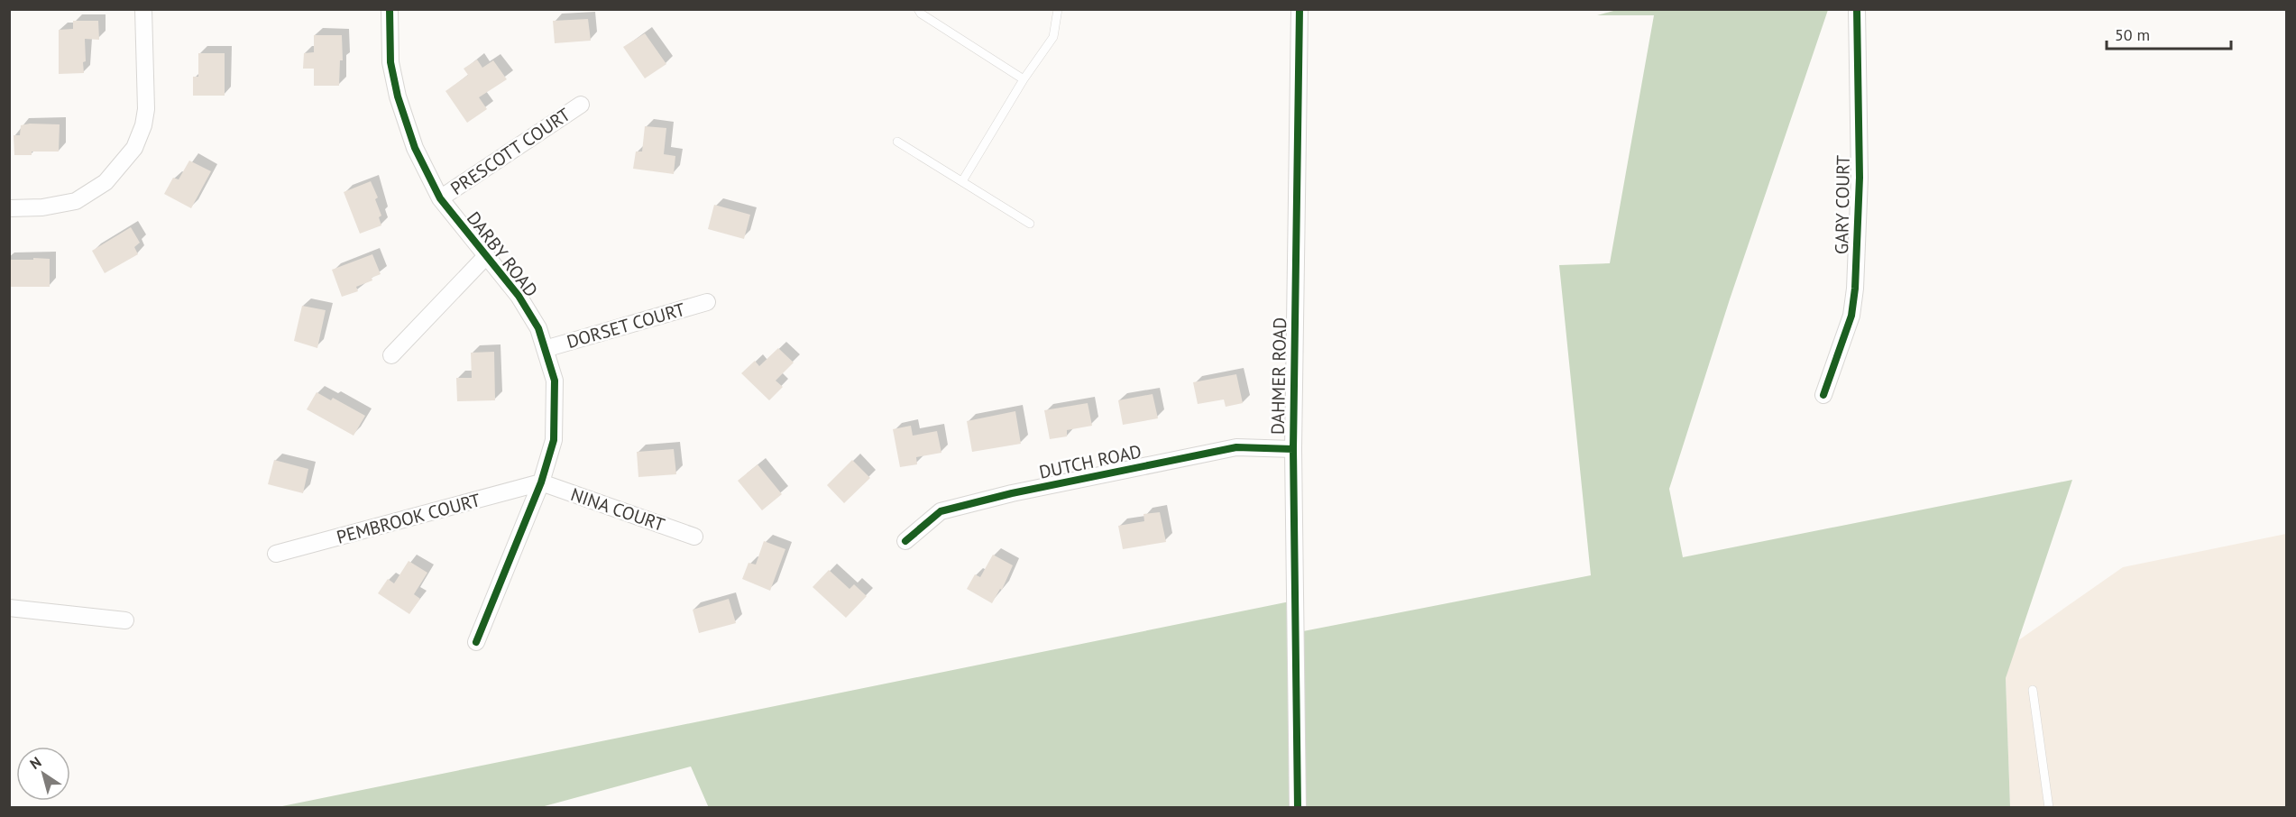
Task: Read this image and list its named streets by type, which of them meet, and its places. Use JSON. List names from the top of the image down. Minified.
{"streets":{"street":["PRESCOTT COURT","GARY COURT","DARBY ROAD","DORSET COURT","DAHMER ROAD","DUTCH ROAD","NINA COURT","PEMBROOK COURT"]},"crossings":[["PRESCOTT COURT","DARBY ROAD"],["DARBY ROAD","DORSET COURT"],["DARBY ROAD","NINA COURT"],["DARBY ROAD","PEMBROOK COURT"],["DAHMER ROAD","DUTCH ROAD"],["NINA COURT","PEMBROOK COURT"]],"scale_bar":"50 m","north":"top left"}
